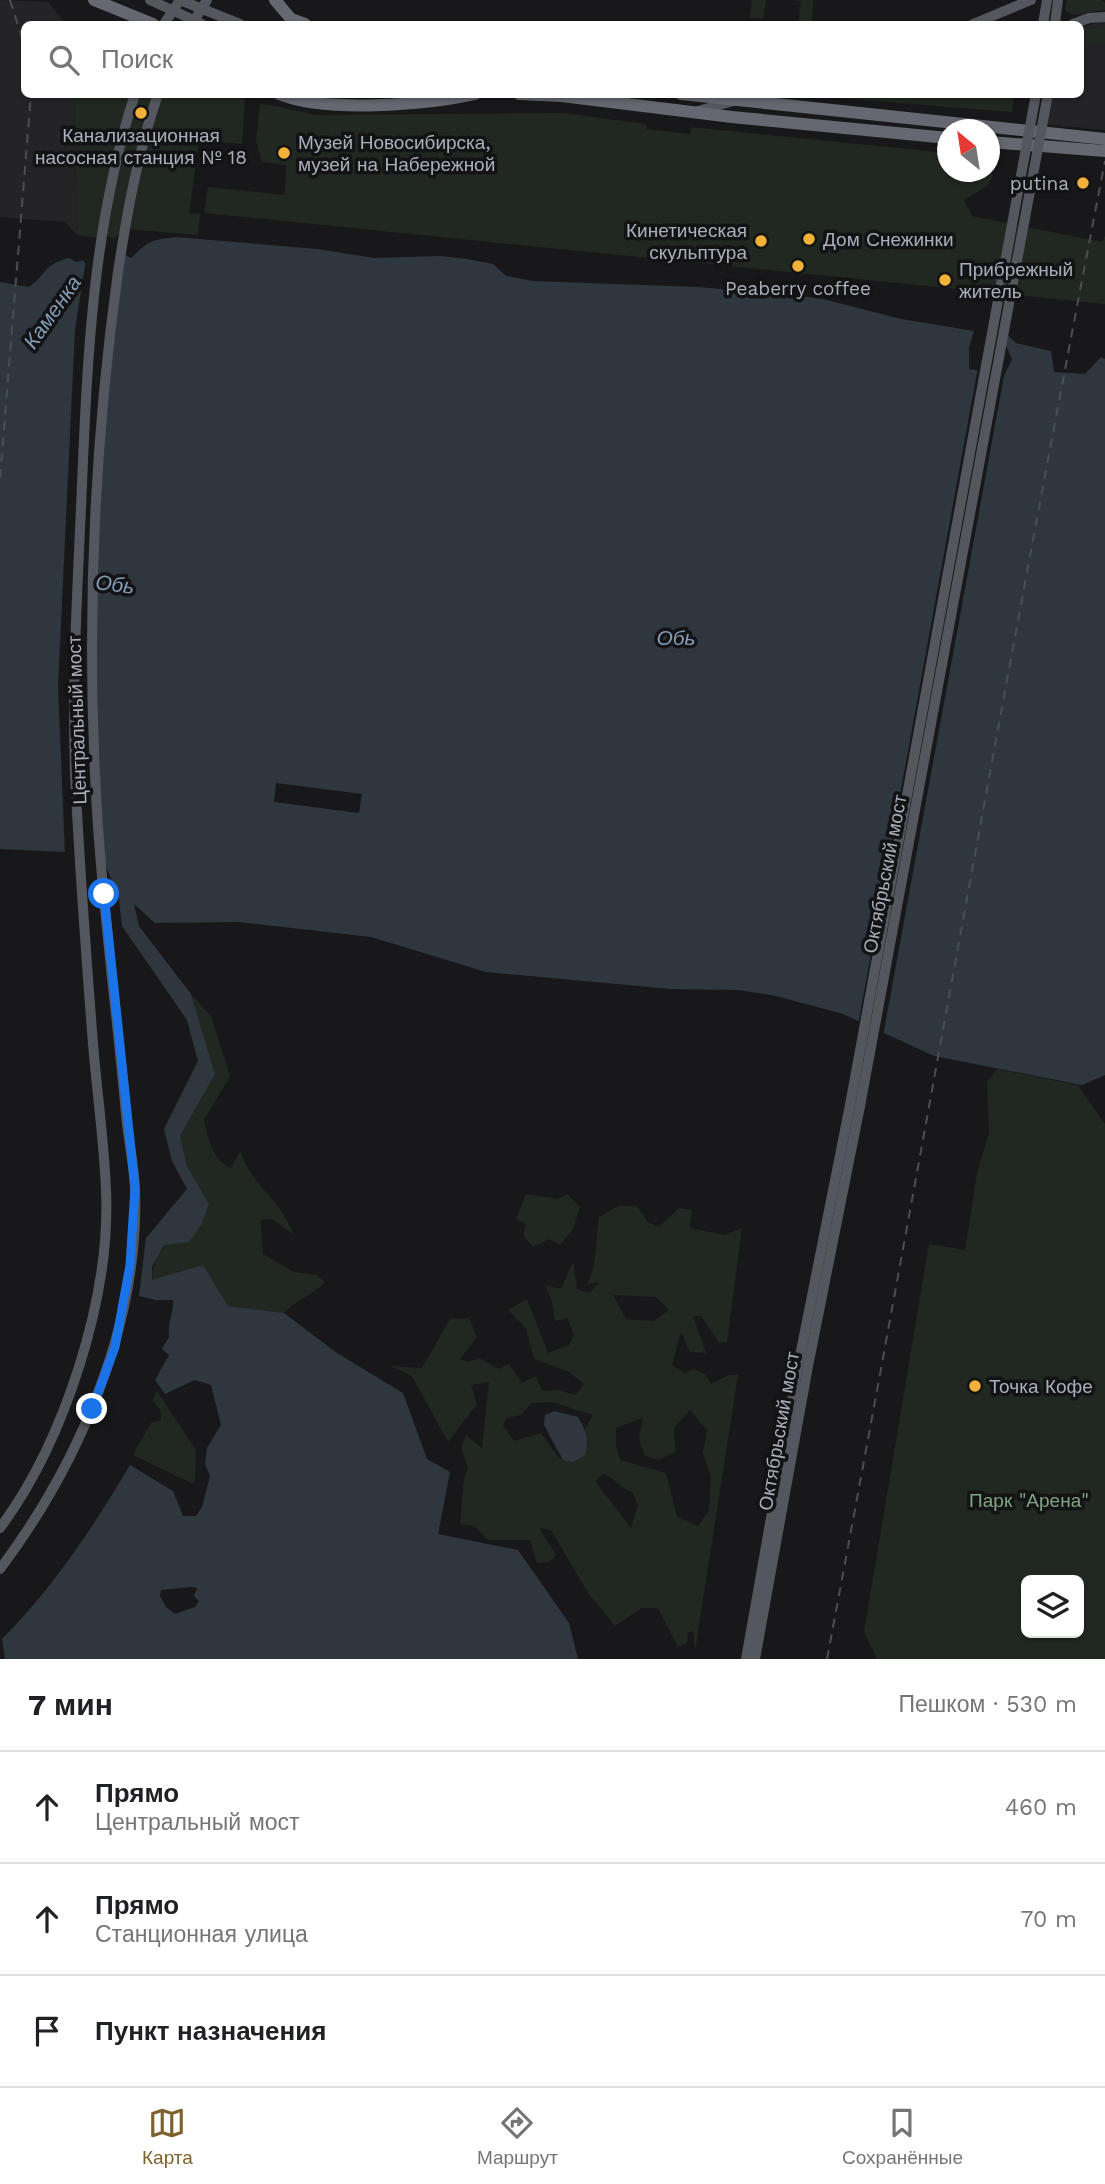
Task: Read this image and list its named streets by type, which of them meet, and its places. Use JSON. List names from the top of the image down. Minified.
{"streets":{"main road":["Центральный мост","Октябрьский мост"]},"water":["Каменка","Обь"],"parks":["Парк \"Арена\""],"places":["Канализационная насосная станция № 18","Музей Новосибирска, музей на Набережной","putina","Дом Снежинки","Кинетическая скульптура","Peaberry coffee","Прибрежный житель","Точка Кофе"],"north":"top left","page":{"search":"Поиск","heading":["7 мин","Пешком · 530 m"],"list":[["Прямо","Центральный мост","460 m"],["Прямо","Станционная улица","70 m"],"Пункт назначения"],"nav":["Карта","Маршрут","Сохранённые"]}}
